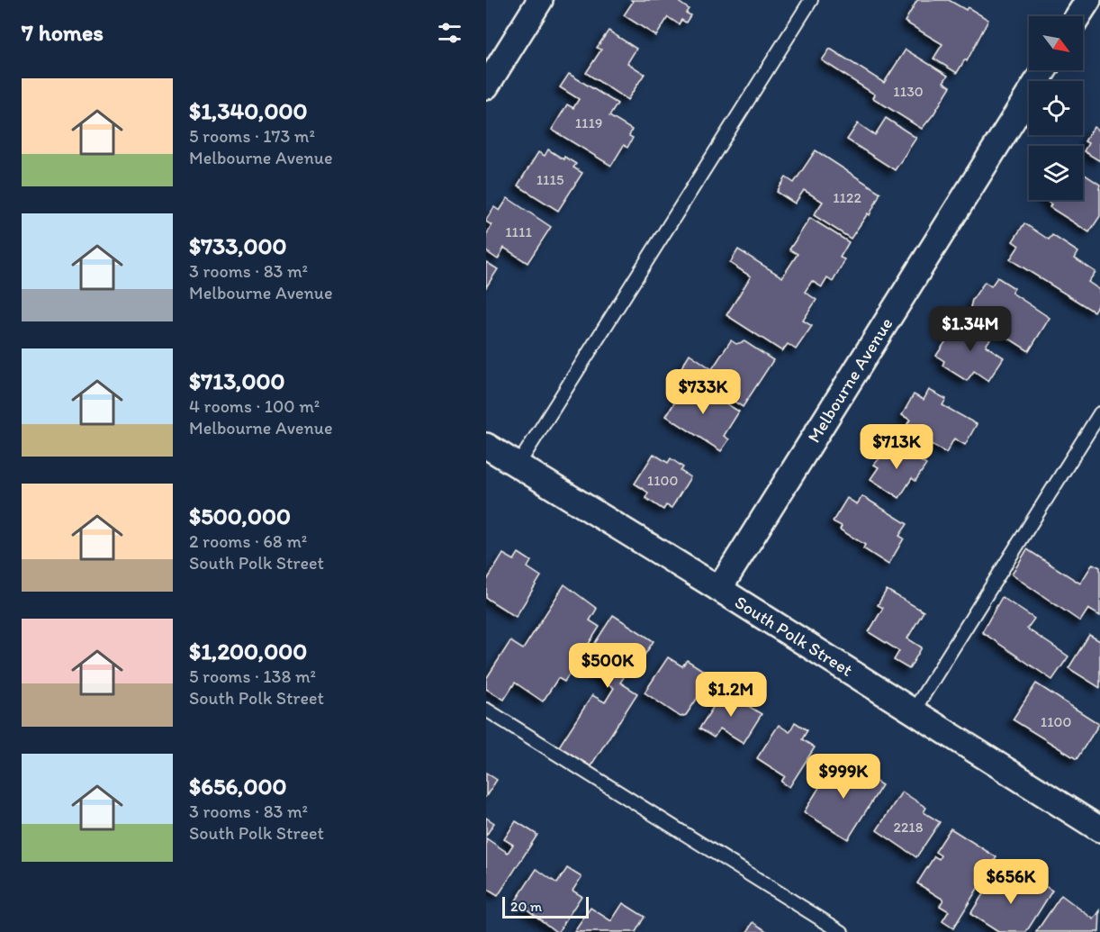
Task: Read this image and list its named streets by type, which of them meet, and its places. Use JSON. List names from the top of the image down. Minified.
{"streets":{"street":["Melbourne Avenue","South Polk Street"]},"crossings":[["Melbourne Avenue","South Polk Street"]],"house_numbers":["1130","1119","1115","1122","1111","1100","1100","2218"],"scale_bar":"20 m","north":"bottom right","page":{"heading":"7 homes","list":[{"name":"$1,340,000","note":"5 rooms · 173 m² · Melbourne Avenue"},{"name":"$733,000","note":"3 rooms · 83 m² · Melbourne Avenue"},{"name":"$713,000","note":"4 rooms · 100 m² · Melbourne Avenue"},{"name":"$500,000","note":"2 rooms · 68 m² · South Polk Street"},{"name":"$1,200,000","note":"5 rooms · 138 m² · South Polk Street"},{"name":"$656,000","note":"3 rooms · 83 m² · South Polk Street"}],"price":["$1.34M","$733K","$713K","$500K","$1.2M","$999K","$656K"],"scale":"20 m"}}
